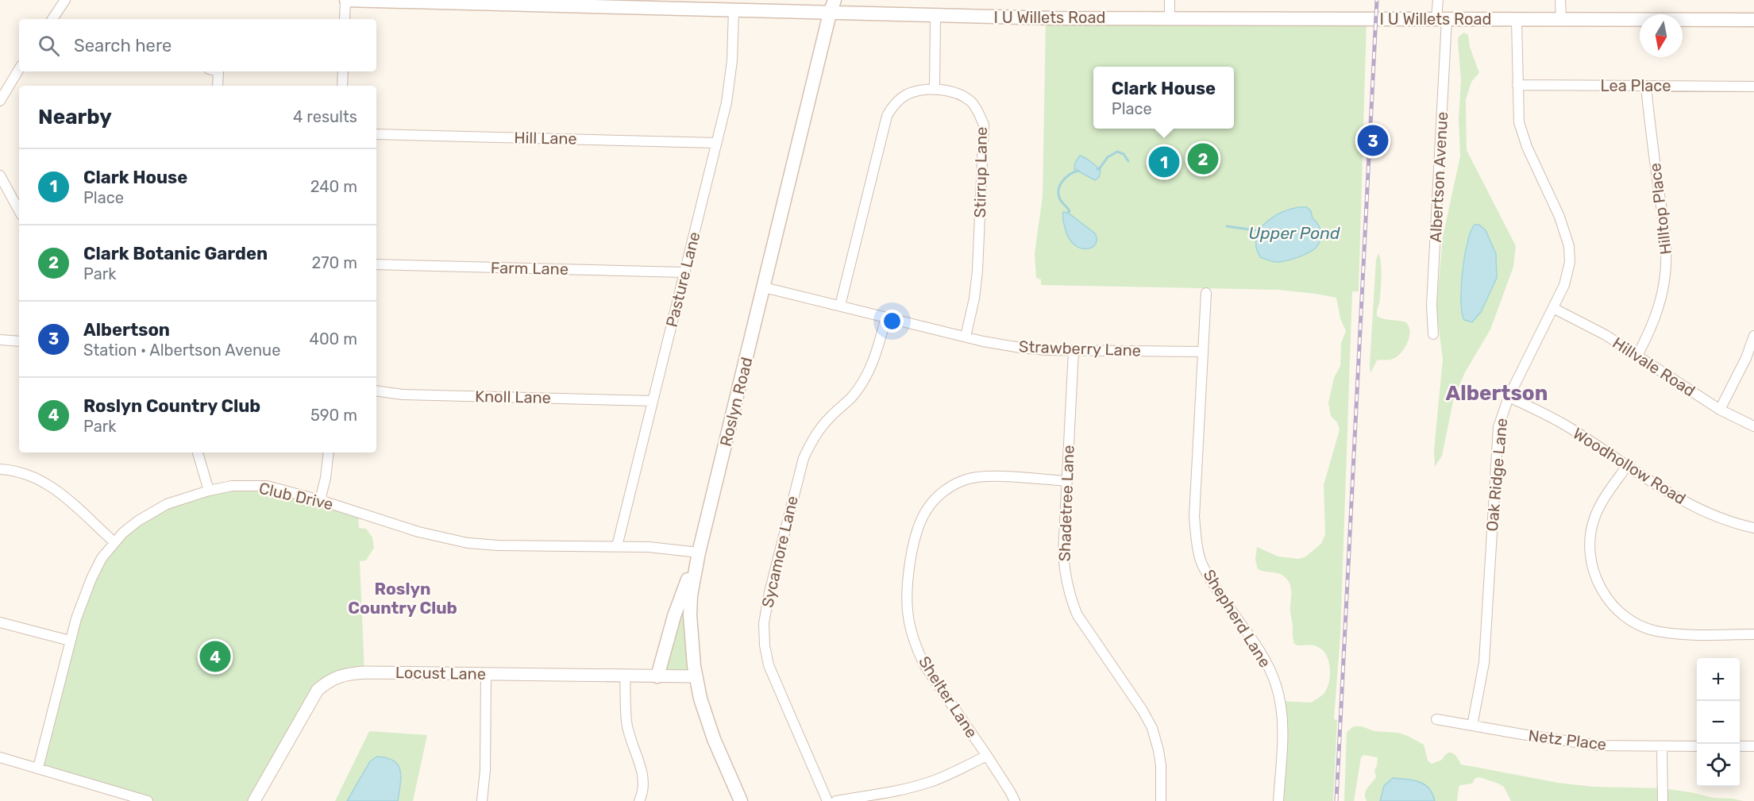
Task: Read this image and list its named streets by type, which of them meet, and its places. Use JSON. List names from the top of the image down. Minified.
{"streets":{"main road":["I U Willets Road","Roslyn Road"],"street":["Lea Place","Hill Lane","Stirrup Lane","Albertson Avenue","Hilltop Place","Farm Lane","Pasture Lane","Strawberry Lane","Hillvale Road","Knoll Lane","Woodhollow Road","Oak Ridge Lane","Club Drive","Shadetree Lane","Sycamore Lane","Shepherd Lane","Locust Lane","Shelter Lane","Netz Place"]},"crossings":[["I U Willets Road","Albertson Avenue"],["I U Willets Road","Pasture Lane"],["I U Willets Road","Roslyn Road"],["I U Willets Road","Oak Ridge Lane"],["Lea Place","Hilltop Place"],["Lea Place","Oak Ridge Lane"],["Hill Lane","Pasture Lane"],["Stirrup Lane","Strawberry Lane"],["Hilltop Place","Hillvale Road"],["Farm Lane","Pasture Lane"],["Pasture Lane","Knoll Lane"],["Pasture Lane","Club Drive"],["Strawberry Lane","Roslyn Road"],["Strawberry Lane","Shadetree Lane"],["Strawberry Lane","Sycamore Lane"],["Strawberry Lane","Shepherd Lane"],["Hillvale Road","Oak Ridge Lane"],["Roslyn Road","Club Drive"],["Roslyn Road","Locust Lane"],["Woodhollow Road","Oak Ridge Lane"],["Oak Ridge Lane","Netz Place"],["Shadetree Lane","Shelter Lane"]],"districts":["Albertson","Roslyn Country Club"],"water":["Upper Pond"],"north":"bottom","page":{"search":"Search here","popup":["Clark House","Place"],"heading":["Nearby","4 results"],"pins":["3","2","1","4"],"list":[{"mark":"1","name":"Clark House","note":"Place","value":"240 m"},{"mark":"2","name":"Clark Botanic Garden","note":"Park","value":"270 m"},{"mark":"3","name":"Albertson","note":"Station · Albertson Avenue","value":"400 m"},{"mark":"4","name":"Roslyn Country Club","note":"Park","value":"590 m"}],"map_buttons":["+","−"]}}
